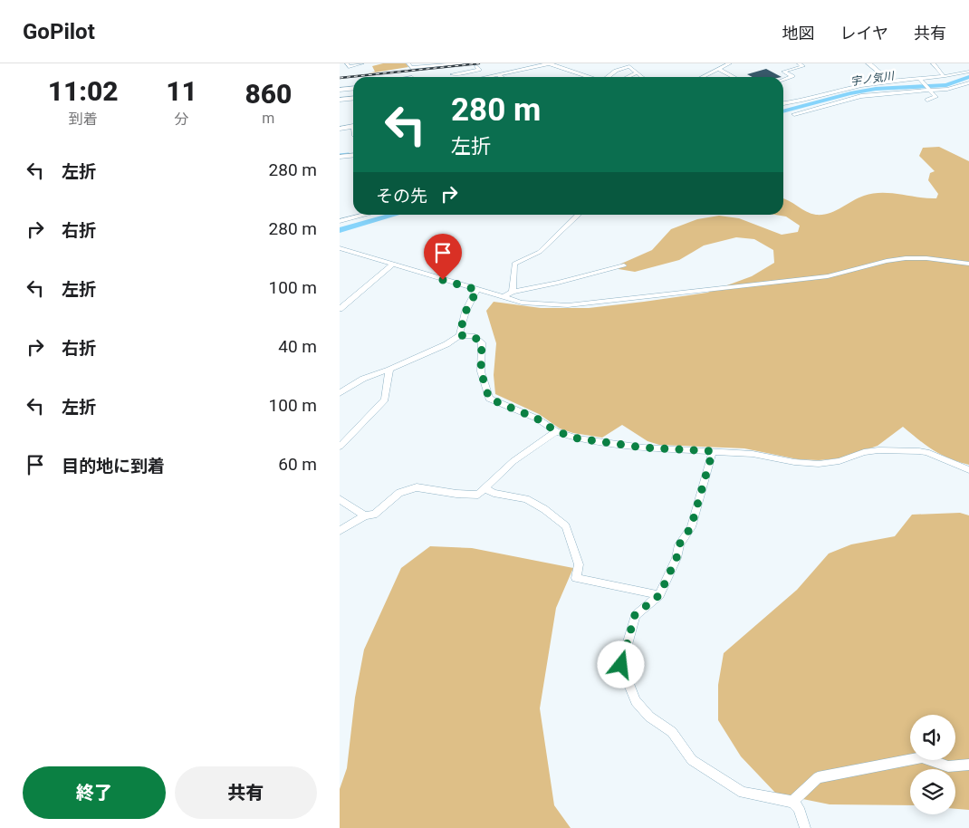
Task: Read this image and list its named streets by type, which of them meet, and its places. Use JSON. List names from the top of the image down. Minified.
{"water":["宇ノ気川"],"page":{"header":"GoPilot","nav":["地図","レイヤ","共有"],"eta":["11:02","到着","11","分","860","m"],"turn":["280 m","左折"],"list":[{"name":"左折","value":"280 m"},{"name":"右折","value":"280 m"},{"name":"左折","value":"100 m"},{"name":"右折","value":"40 m"},{"name":"左折","value":"100 m"},{"name":"目的地に到着","value":"60 m"}],"then":"その先","buttons":["終了","共有"]}}
